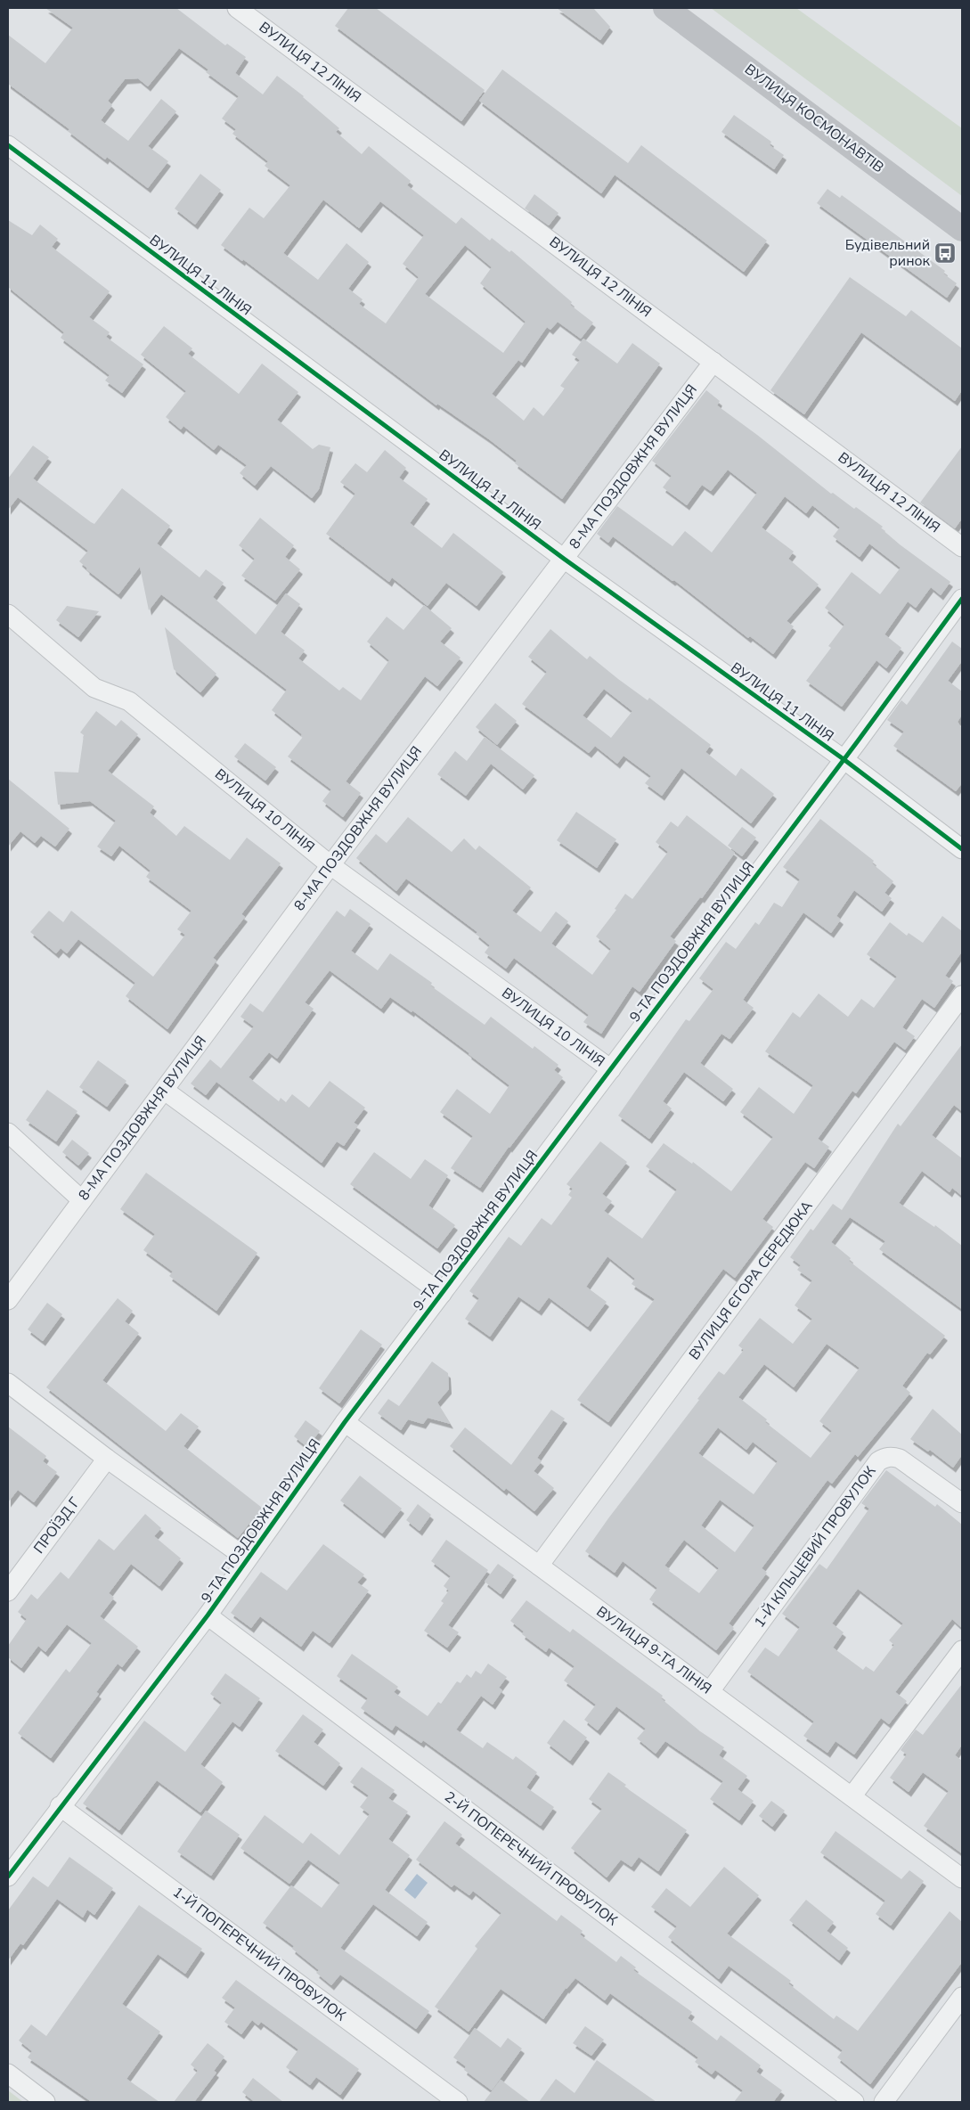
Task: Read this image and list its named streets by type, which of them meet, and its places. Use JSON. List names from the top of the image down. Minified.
{"streets":{"main road":["ВУЛИЦЯ КОСМОНАВТІВ"],"street":["ВУЛИЦЯ 12 ЛІНІЯ","ВУЛИЦЯ 11 ЛІНІЯ","8-МА ПОЗДОВЖНЯ ВУЛИЦЯ","ВУЛИЦЯ 10 ЛІНІЯ","9-ТА ПОЗДОВЖНЯ ВУЛИЦЯ","ВУЛИЦЯ ЄГОРА СЕРЕДЮКА","ПРОЇЗД Г","1-Й КІЛЬЦЕВИЙ ПРОВУЛОК","ВУЛИЦЯ 9-ТА ЛІНІЯ","2-Й ПОПЕРЕЧНИЙ ПРОВУЛОК","1-Й ПОПЕРЕЧНИЙ ПРОВУЛОК"]},"crossings":[["ВУЛИЦЯ 12 ЛІНІЯ","8-МА ПОЗДОВЖНЯ ВУЛИЦЯ"],["ВУЛИЦЯ 11 ЛІНІЯ","8-МА ПОЗДОВЖНЯ ВУЛИЦЯ"],["ВУЛИЦЯ 11 ЛІНІЯ","9-ТА ПОЗДОВЖНЯ ВУЛИЦЯ"],["8-МА ПОЗДОВЖНЯ ВУЛИЦЯ","ВУЛИЦЯ 10 ЛІНІЯ"],["ВУЛИЦЯ 10 ЛІНІЯ","9-ТА ПОЗДОВЖНЯ ВУЛИЦЯ"],["9-ТА ПОЗДОВЖНЯ ВУЛИЦЯ","ВУЛИЦЯ 9-ТА ЛІНІЯ"],["9-ТА ПОЗДОВЖНЯ ВУЛИЦЯ","2-Й ПОПЕРЕЧНИЙ ПРОВУЛОК"],["9-ТА ПОЗДОВЖНЯ ВУЛИЦЯ","1-Й ПОПЕРЕЧНИЙ ПРОВУЛОК"],["ВУЛИЦЯ ЄГОРА СЕРЕДЮКА","ВУЛИЦЯ 9-ТА ЛІНІЯ"],["1-Й КІЛЬЦЕВИЙ ПРОВУЛОК","ВУЛИЦЯ 9-ТА ЛІНІЯ"]],"places":{"bus stop":["Будівельний ринок"]}}
